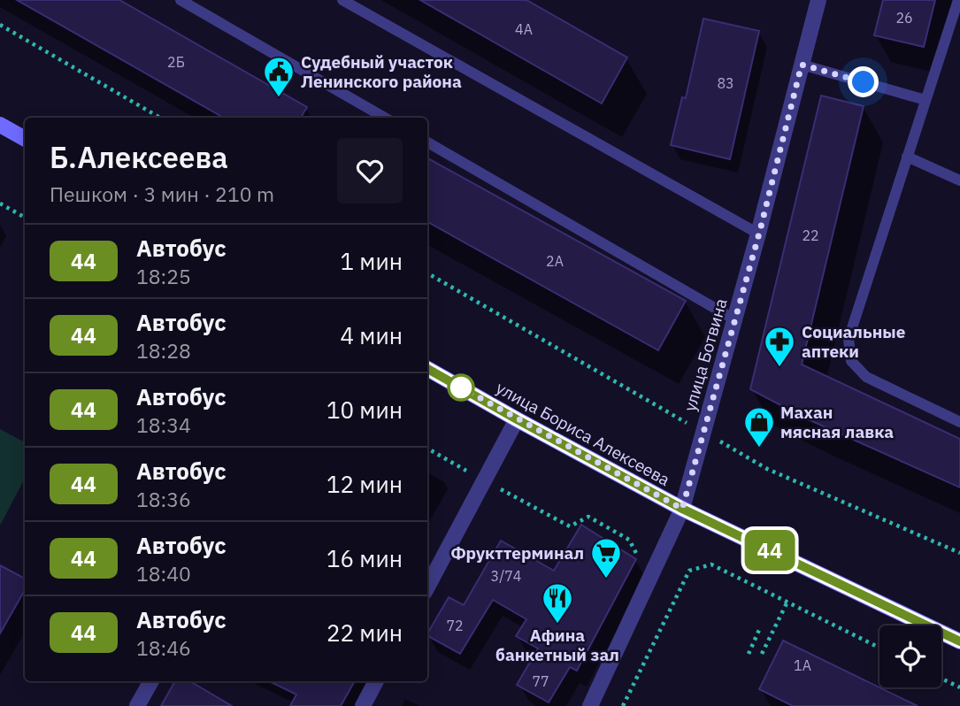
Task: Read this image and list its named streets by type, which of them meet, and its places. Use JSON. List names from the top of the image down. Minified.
{"streets":{"main road":["улица Бориса Алексеева"],"street":["улица Ботвина"]},"crossings":[["улица Ботвина","улица Бориса Алексеева"]],"places":{"public building":["Судебный участок Ленинского района"],"pharmacy":["Социальные аптеки"],"shop":["Махан мясная лавка"],"supermarket":["Фрукттерминал"],"restaurant":["Афина банкетный зал"]},"lines":["bus line 44"],"house_numbers":["26","4А","2Б","83","22","2А","3/74","72","1А","77"],"page":{"on_map":"44","heading":["Б.Алексеева","Пешком · 3 мин · 210 m"],"list":[{"mark":"44","name":"Автобус","note":"18:25","value":"1 мин"},{"mark":"44","name":"Автобус","note":"18:28","value":"4 мин"},{"mark":"44","name":"Автобус","note":"18:34","value":"10 мин"},{"mark":"44","name":"Автобус","note":"18:36","value":"12 мин"},{"mark":"44","name":"Автобус","note":"18:40","value":"16 мин"},{"mark":"44","name":"Автобус","note":"18:46","value":"22 мин"}]}}
